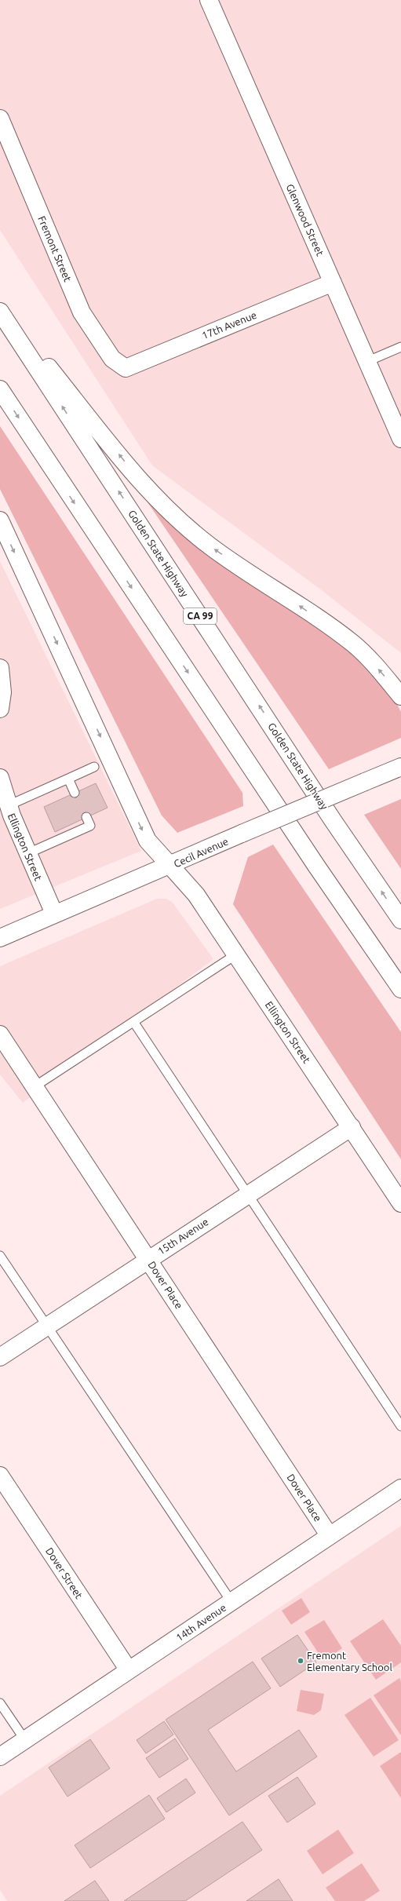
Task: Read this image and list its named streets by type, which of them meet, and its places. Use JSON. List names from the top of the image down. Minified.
{"streets":{"main road":["Glenwood Street","Fremont Street","17th Avenue","Golden State Highway","CA 99","Ellington Street","Cecil Avenue","15th Avenue","Dover Place","Dover Street","14th Avenue"]},"crossings":[["Glenwood Street","17th Avenue"],["Fremont Street","17th Avenue"],["Ellington Street","Cecil Avenue"],["Ellington Street","15th Avenue"],["15th Avenue","Dover Place"],["Dover Place","14th Avenue"],["Dover Street","14th Avenue"]],"places":["Fremont Elementary School"]}
